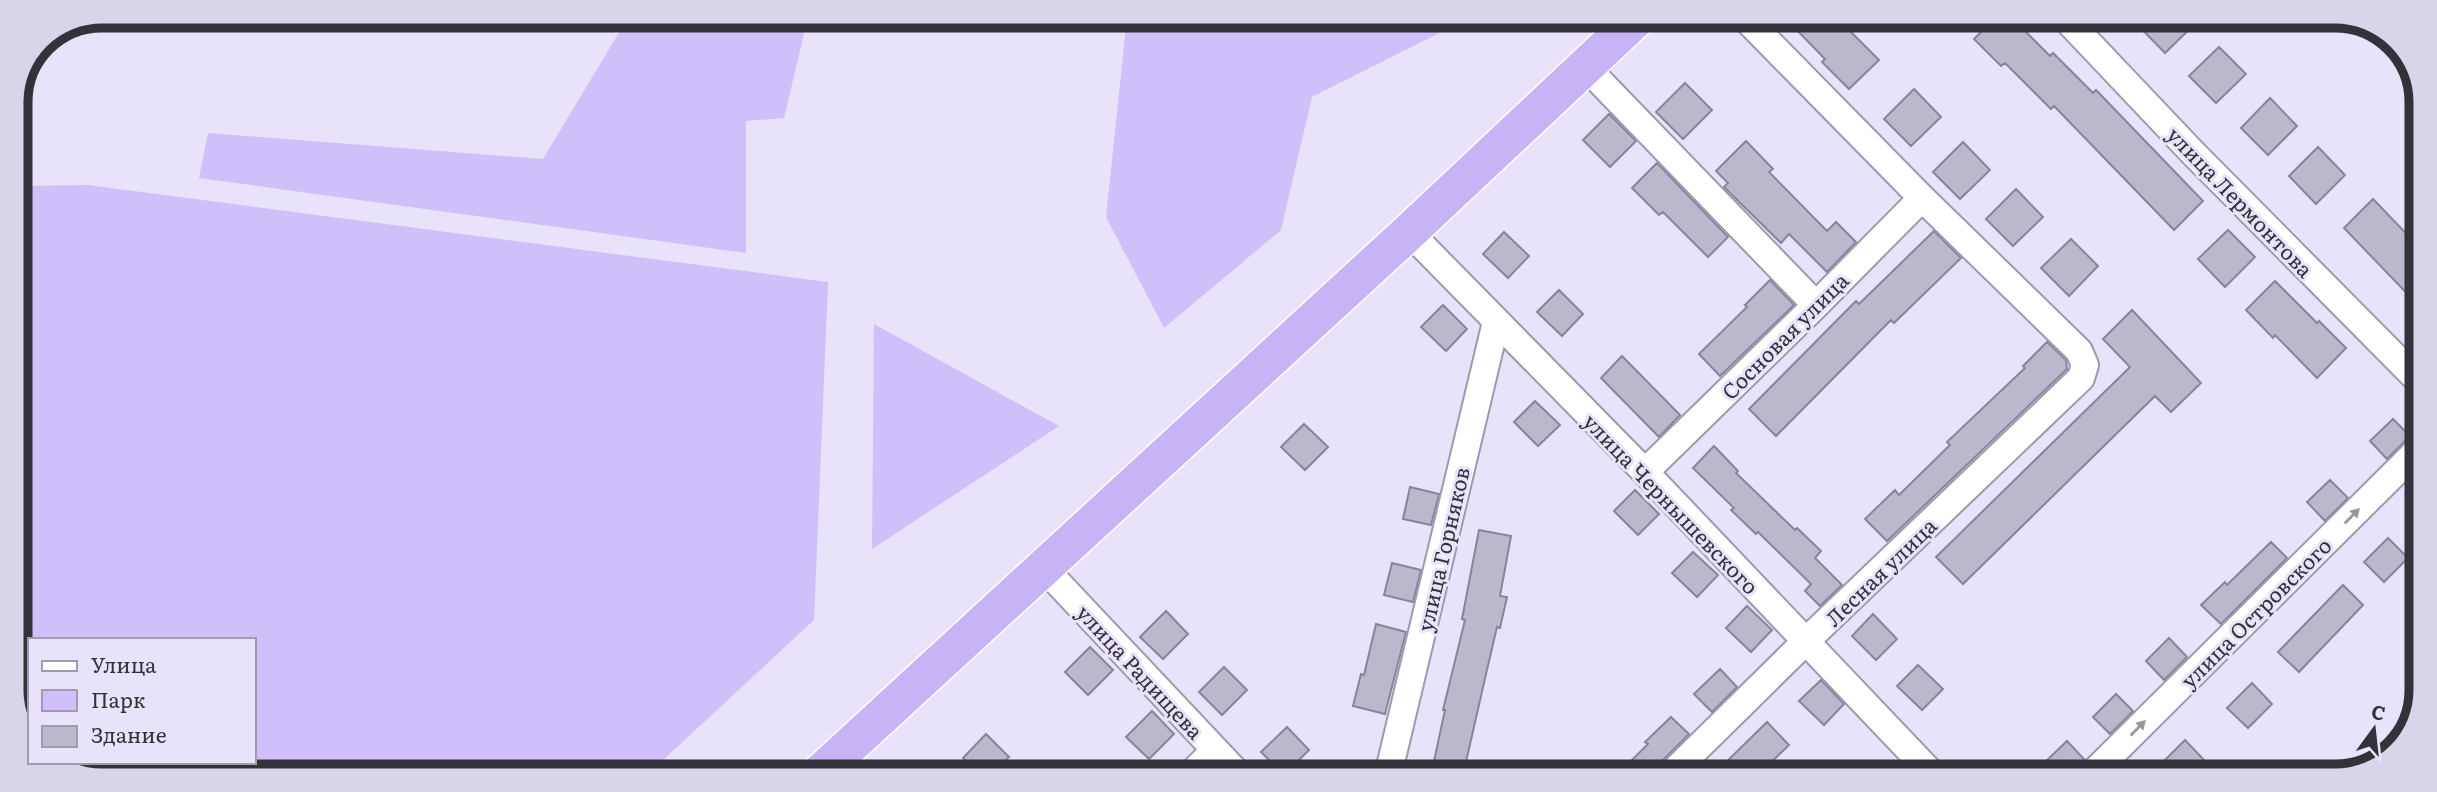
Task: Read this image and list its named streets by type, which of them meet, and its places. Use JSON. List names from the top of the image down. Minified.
{"streets":{"street":["улица Лермонтова","Сосновая улица","улица Чернышевского","улица Горняков","Лесная улица","улица Островского","улица Радищева"]},"crossings":[["Сосновая улица","улица Чернышевского"],["Сосновая улица","Лесная улица"],["улица Чернышевского","улица Горняков"],["улица Чернышевского","Лесная улица"]],"one_way":["улица Островского"],"legend":["Улица","Парк","Здание"],"north":"top"}
